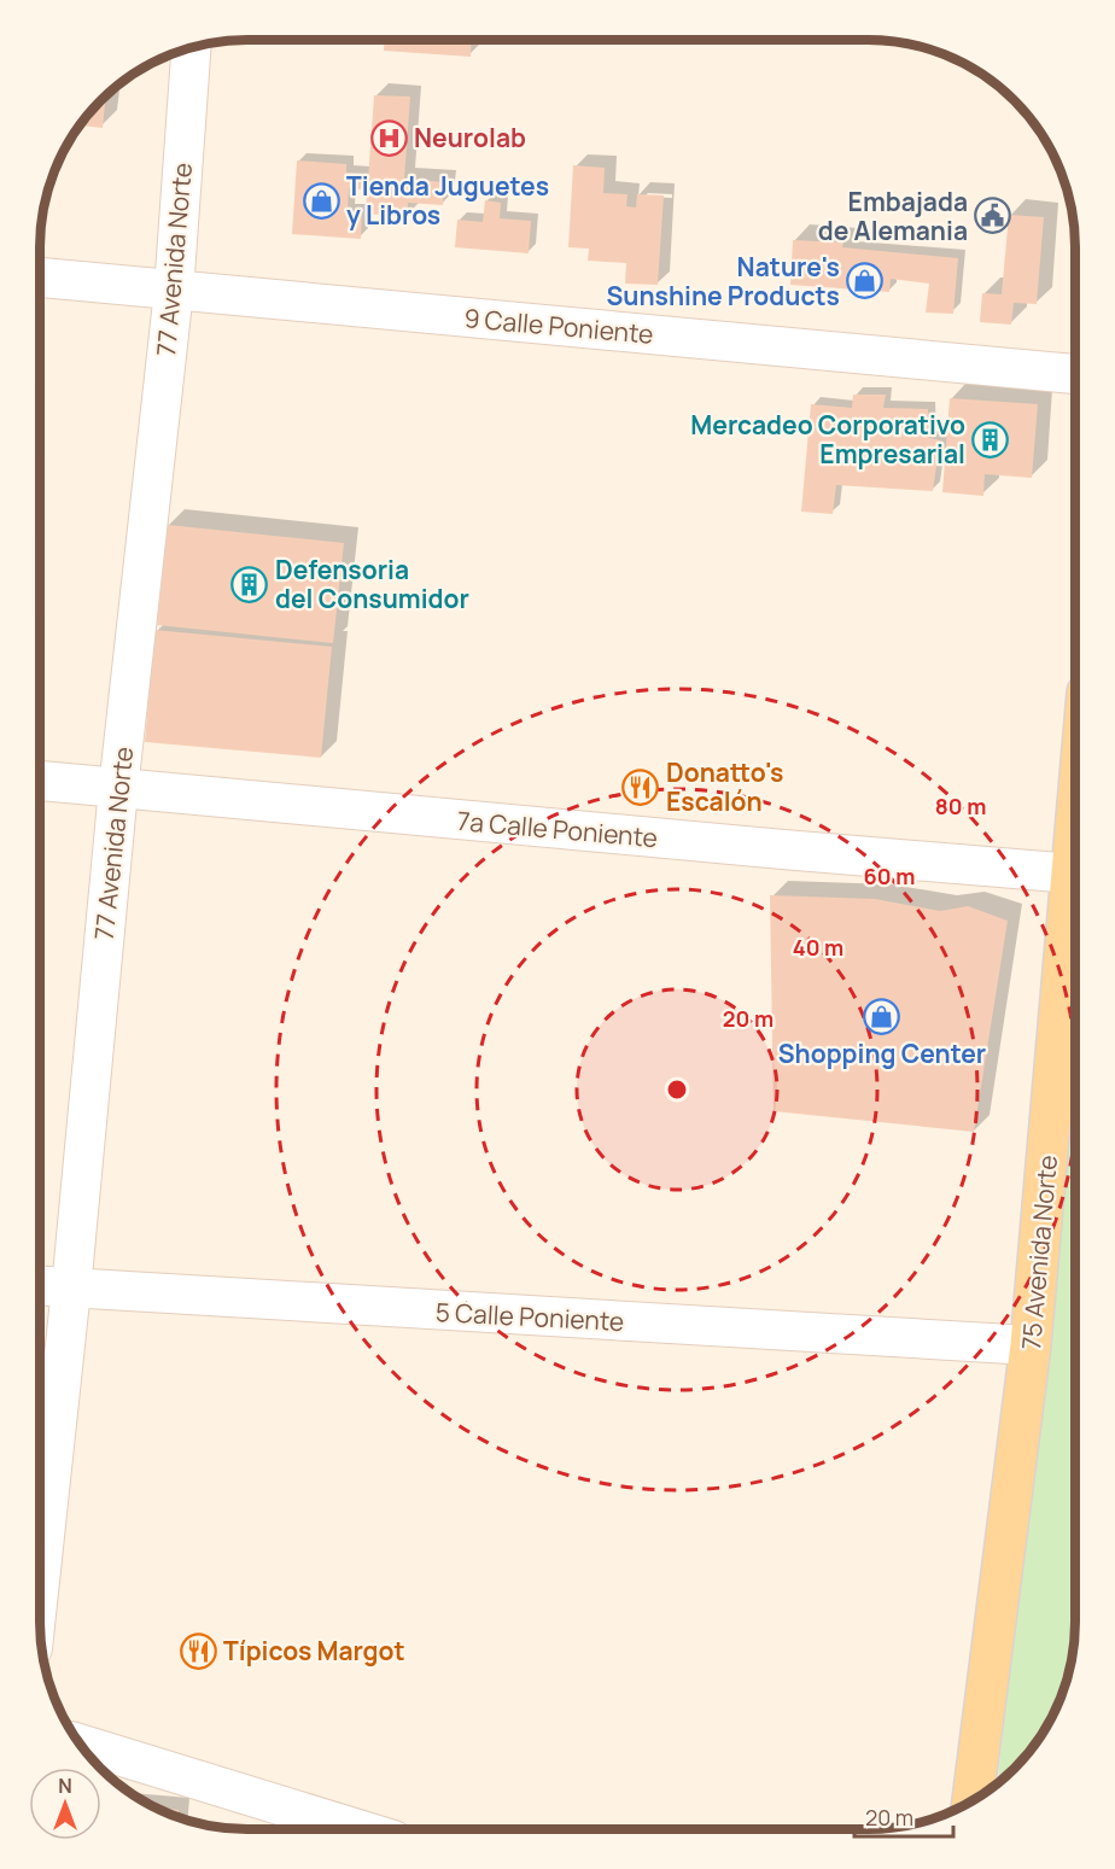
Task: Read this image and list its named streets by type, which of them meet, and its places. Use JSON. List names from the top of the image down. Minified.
{"streets":{"main road":["75 Avenida Norte"],"street":["77 Avenida Norte","9 Calle Poniente","7a Calle Poniente","5 Calle Poniente"]},"crossings":[["77 Avenida Norte","9 Calle Poniente"],["77 Avenida Norte","7a Calle Poniente"],["77 Avenida Norte","5 Calle Poniente"],["75 Avenida Norte","5 Calle Poniente"]],"places":{"hospital":["Neurolab"],"shop":["Tienda Juguetes y Libros","Nature's Sunshine Products","Shopping Center"],"public building":["Embajada de Alemania"],"building":["Mercadeo Corporativo Empresarial","Defensoria del Consumidor"],"restaurant":["Donatto's Escalón","Típicos Margot"]},"scale_bar":"20 m","north":"top","rings":["80 m","60 m","40 m","20 m"]}
